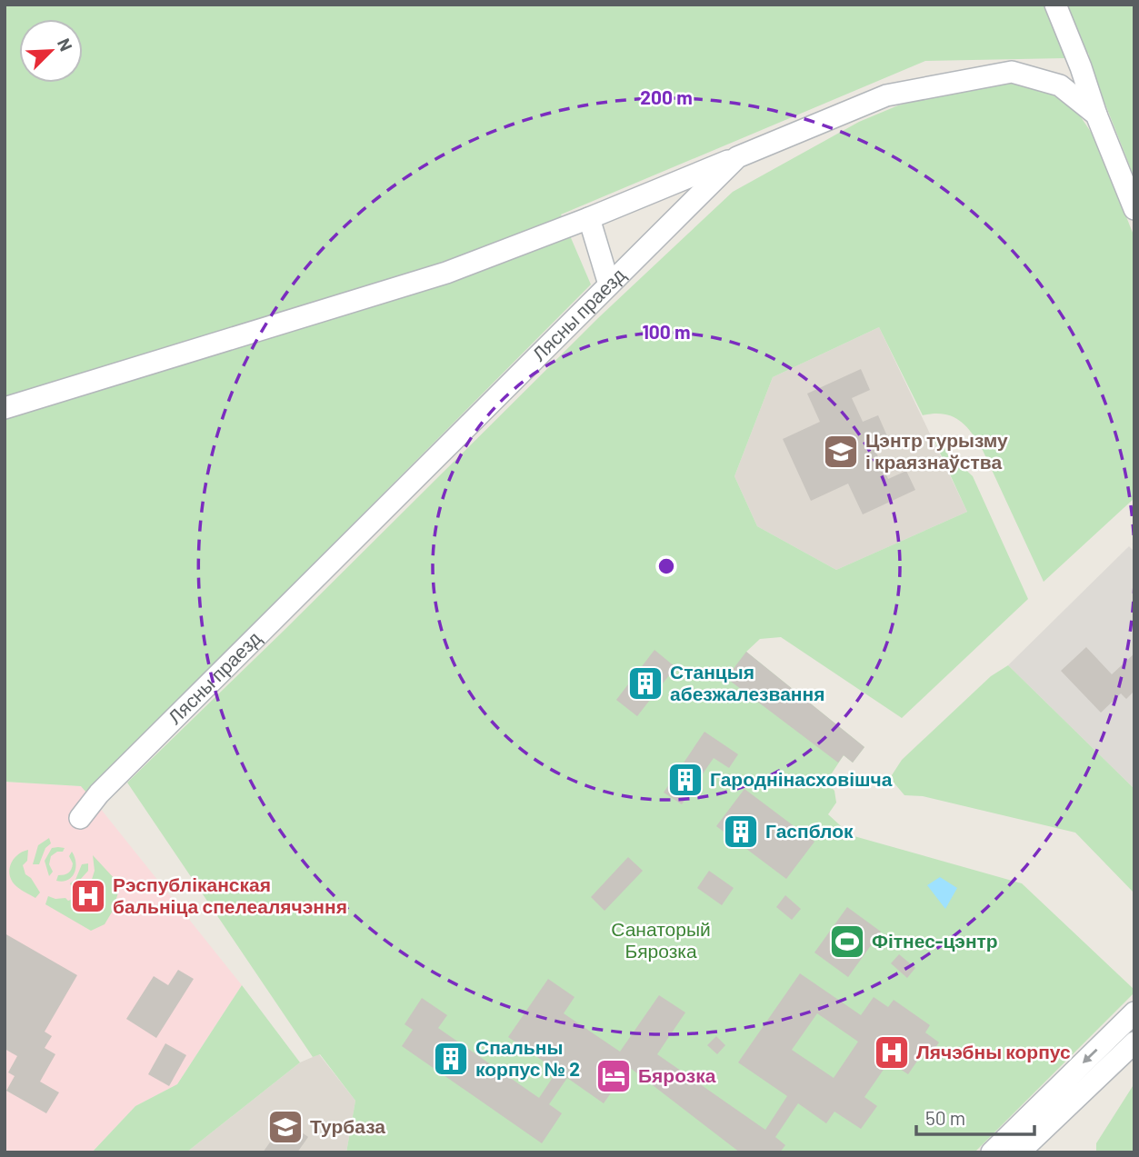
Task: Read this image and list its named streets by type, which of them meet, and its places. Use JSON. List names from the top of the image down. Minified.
{"streets":{"street":["Лясны праезд"]},"parks":["Санаторый Бярозка"],"places":{"school or university":["Цэнтр турызму і краязнаўства","Турбаза"],"building":["Станцыя абезжалезвання","Гароднінасховішча","Гаспблок","Спальны корпус № 2"],"hospital":["Рэспубліканская бальніца спелеалячэння","Лячэбны корпус"],"sports":["Фітнес-цэнтр"],"hotel":["Бярозка"]},"scale_bar":"50 m","north":"top right","rings":["200 m","100 m"]}
